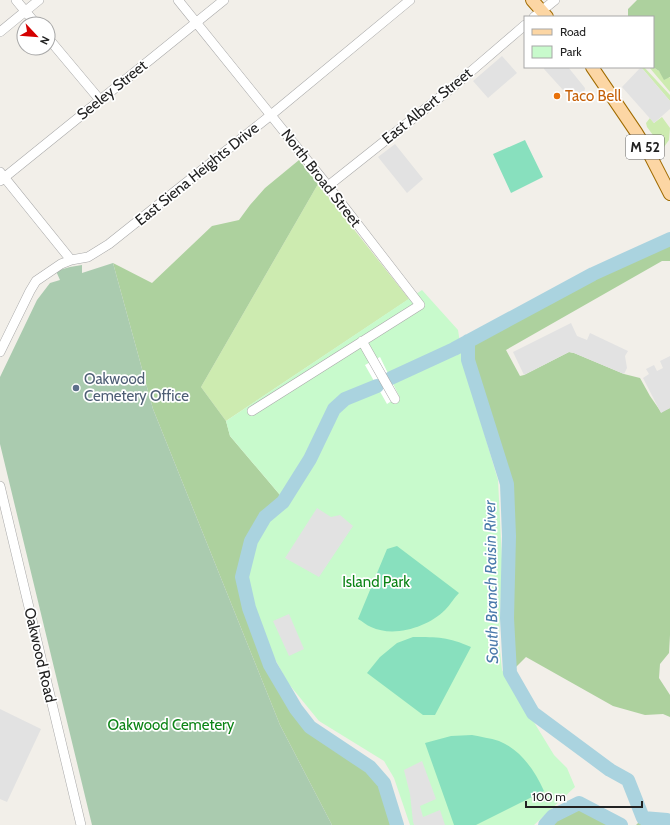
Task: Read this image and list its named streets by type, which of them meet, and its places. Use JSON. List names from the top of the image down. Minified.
{"streets":{"main road":["M 52"],"street":["Seeley Street","East Albert Street","East Siena Heights Drive","North Broad Street","Oakwood Road"]},"crossings":[["Seeley Street","North Broad Street"],["East Albert Street","North Broad Street"],["East Siena Heights Drive","North Broad Street"]],"water":["South Branch Raisin River"],"parks":["Island Park","Oakwood Cemetery"],"places":["Taco Bell","Oakwood Cemetery Office"],"legend":["Road","Park"],"scale_bar":"100 m","north":"bottom right"}
